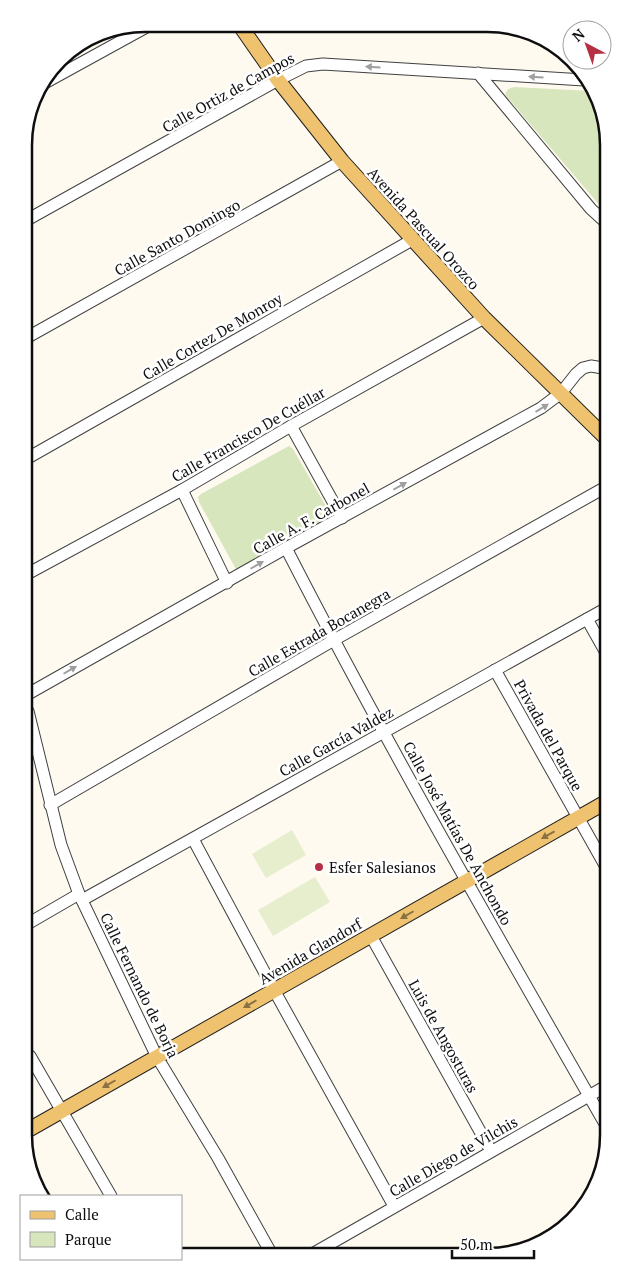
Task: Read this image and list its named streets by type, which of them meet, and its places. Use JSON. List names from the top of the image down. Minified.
{"streets":{"main road":["Avenida Pascual Orozco","Avenida Glandorf"],"street":["Calle Ortiz de Campos","Calle Santo Domingo","Calle Cortez De Monroy","Calle Francisco De Cuéllar","Calle A. F. Carbonel","Calle Estrada Bocanegra","Privada del Parque","Calle García Valdez","Calle José Matías De Anchondo","Calle Fernando de Borja","Luis de Angosturas","Calle Diego de Vilchis"]},"crossings":[["Calle Ortiz de Campos","Avenida Pascual Orozco"],["Avenida Pascual Orozco","Calle Santo Domingo"],["Avenida Pascual Orozco","Calle Cortez De Monroy"],["Avenida Pascual Orozco","Calle Francisco De Cuéllar"],["Avenida Pascual Orozco","Calle A. F. Carbonel"],["Calle A. F. Carbonel","Calle José Matías De Anchondo"],["Calle Estrada Bocanegra","Calle José Matías De Anchondo"],["Calle Estrada Bocanegra","Calle Fernando de Borja"],["Privada del Parque","Calle García Valdez"],["Privada del Parque","Avenida Glandorf"],["Calle García Valdez","Calle José Matías De Anchondo"],["Calle García Valdez","Calle Fernando de Borja"],["Calle José Matías De Anchondo","Avenida Glandorf"],["Calle José Matías De Anchondo","Calle Diego de Vilchis"],["Avenida Glandorf","Calle Fernando de Borja"],["Avenida Glandorf","Luis de Angosturas"],["Luis de Angosturas","Calle Diego de Vilchis"]],"one_way":["Calle Ortiz de Campos","Calle A. F. Carbonel","Avenida Glandorf"],"places":["Esfer Salesianos"],"legend":["Calle","Parque"],"scale_bar":"50 m","north":"top left"}
